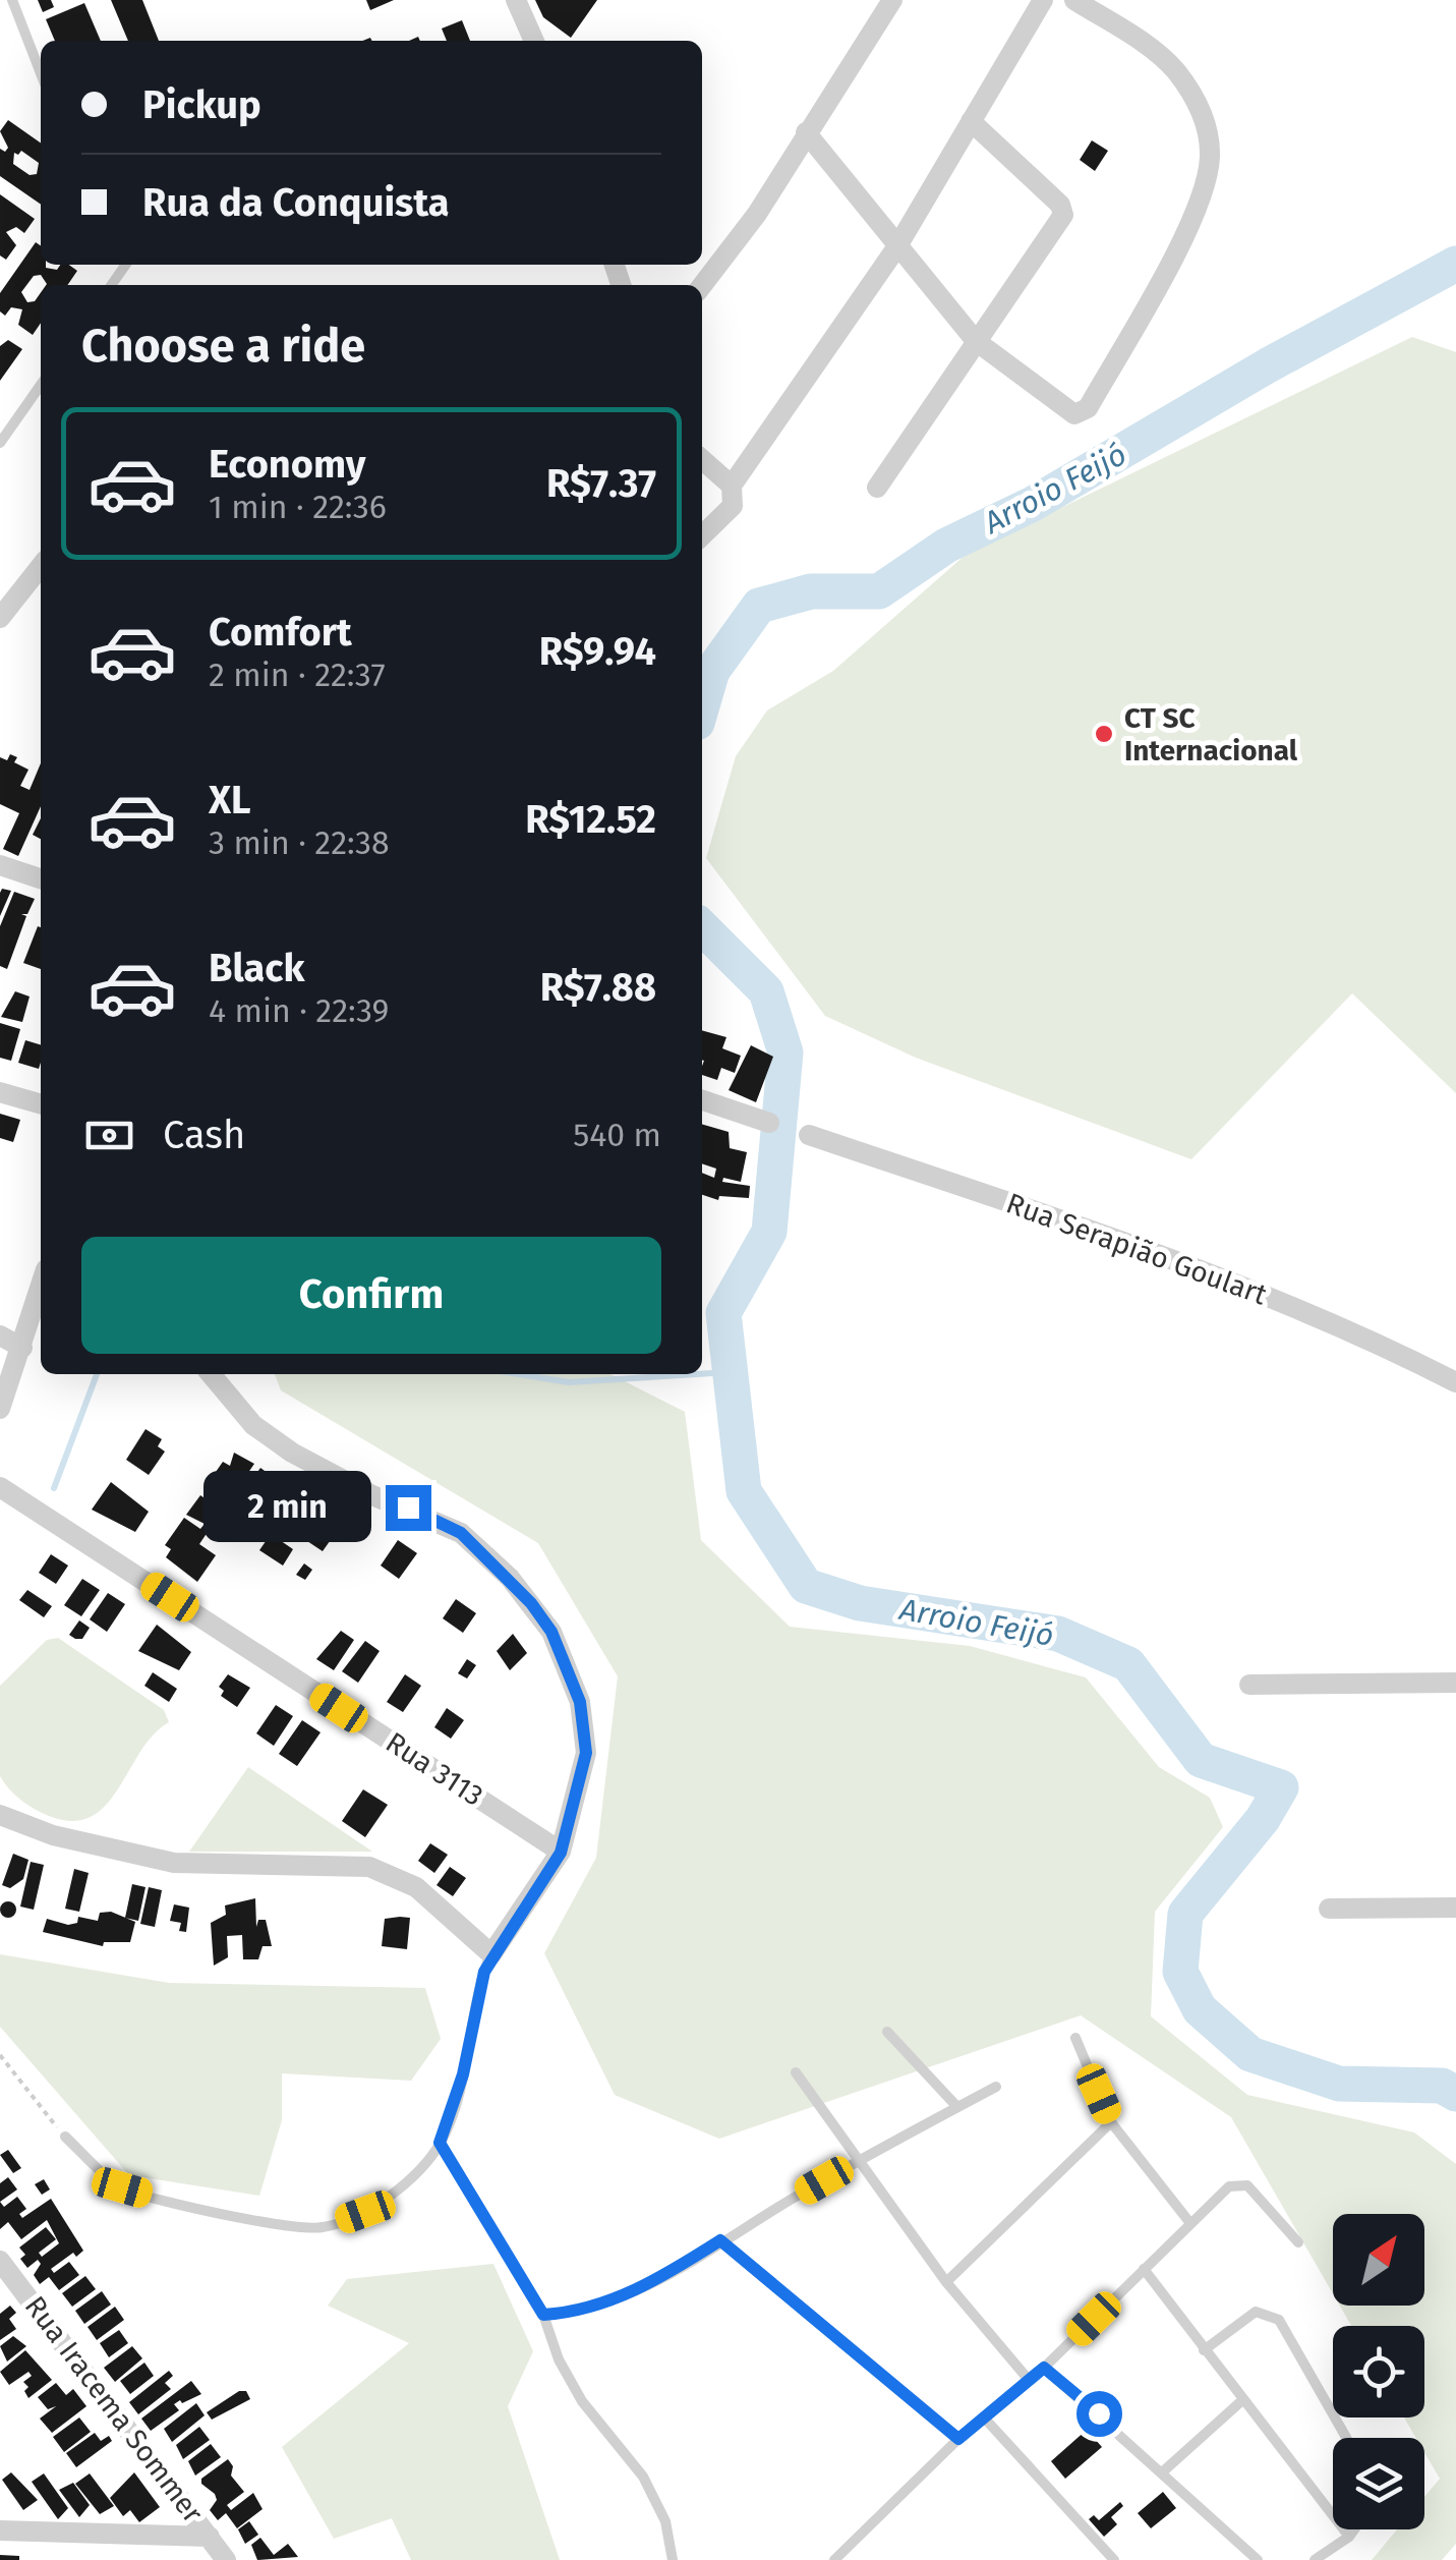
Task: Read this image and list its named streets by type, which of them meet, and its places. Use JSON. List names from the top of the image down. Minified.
{"streets":{"street":["Rua Serapião Goulart","Rua 3113","Rua Iracema Sommer"]},"water":["Arroio Feijó"],"places":["CT SC Internacional"],"north":"top right","page":{"banner":["Pickup","Rua da Conquista"],"heading":"Choose a ride","list":[{"name":"Economy","note":"1 min · 22:36","value":"R$7.37"},{"name":"Comfort","note":"2 min · 22:37","value":"R$9.94"},{"name":"XL","note":"3 min · 22:38","value":"R$12.52"},{"name":"Black","note":"4 min · 22:39","value":"R$7.88"}],"pay":["Cash","540 m"],"buttons":"Confirm","bubble":"2 min"}}
